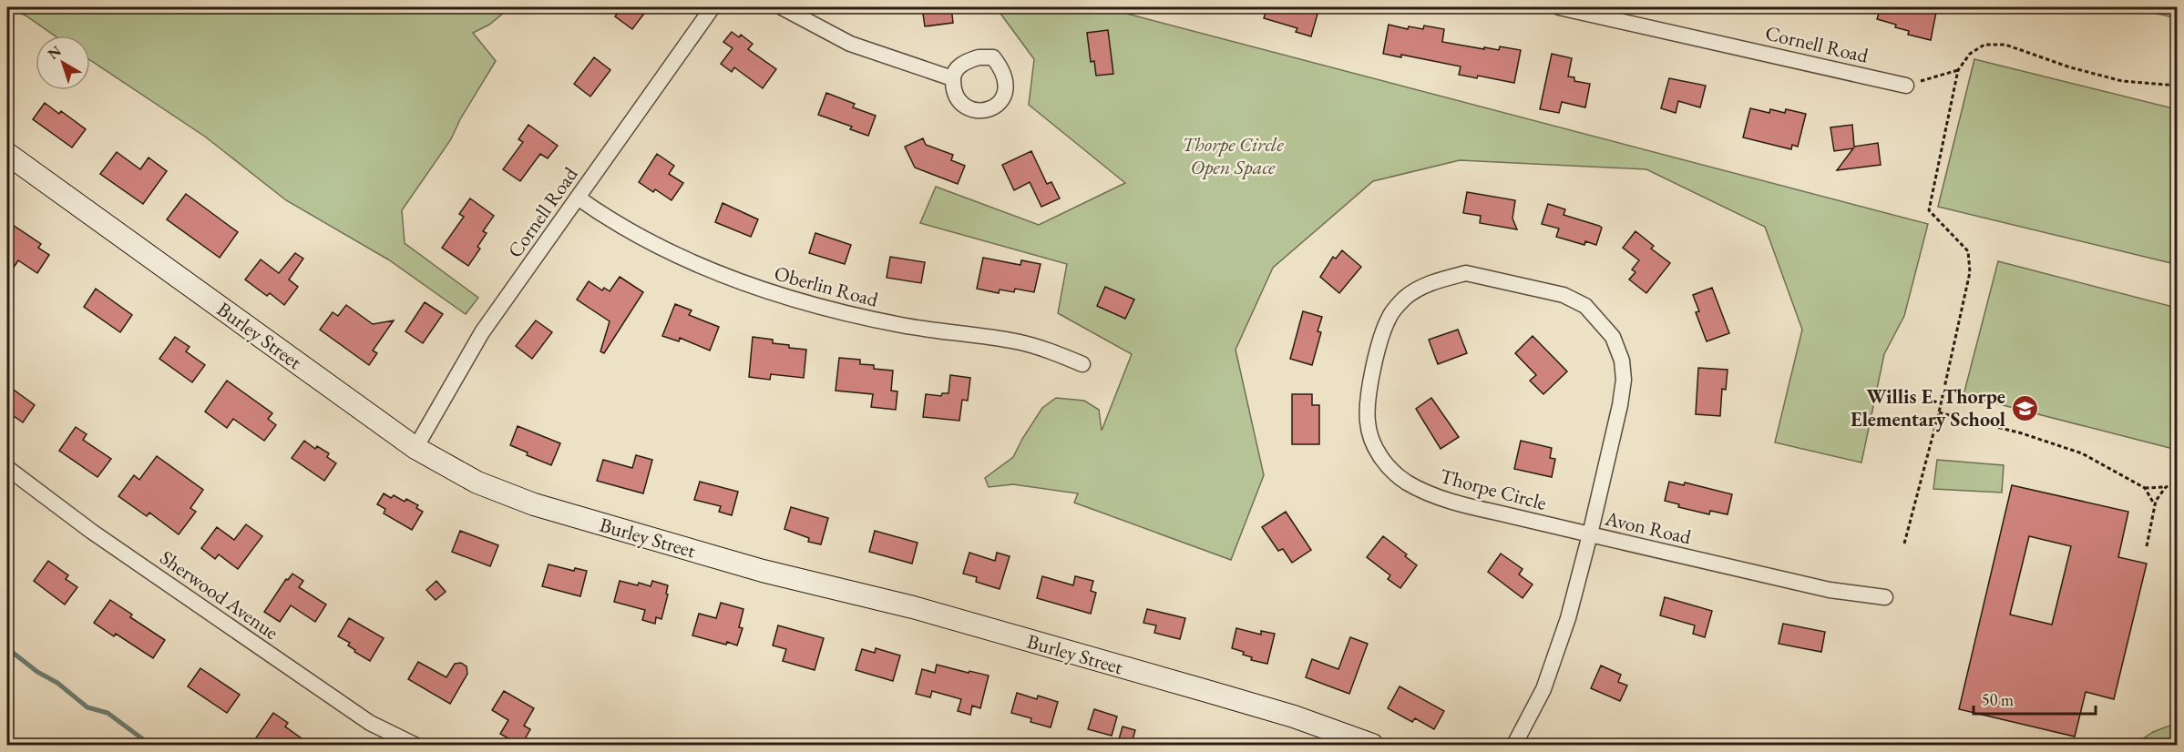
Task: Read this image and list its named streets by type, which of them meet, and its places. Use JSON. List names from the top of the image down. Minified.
{"streets":{"main road":["Burley Street"],"street":["Cornell Road","Oberlin Road","Thorpe Circle","Avon Road","Sherwood Avenue"]},"crossings":[["Cornell Road","Oberlin Road"],["Cornell Road","Burley Street"],["Thorpe Circle","Avon Road"]],"parks":["Thorpe Circle Open Space"],"places":{"school or university":["Willis E. Thorpe Elementary School"]},"scale_bar":"50 m","north":"top left"}
